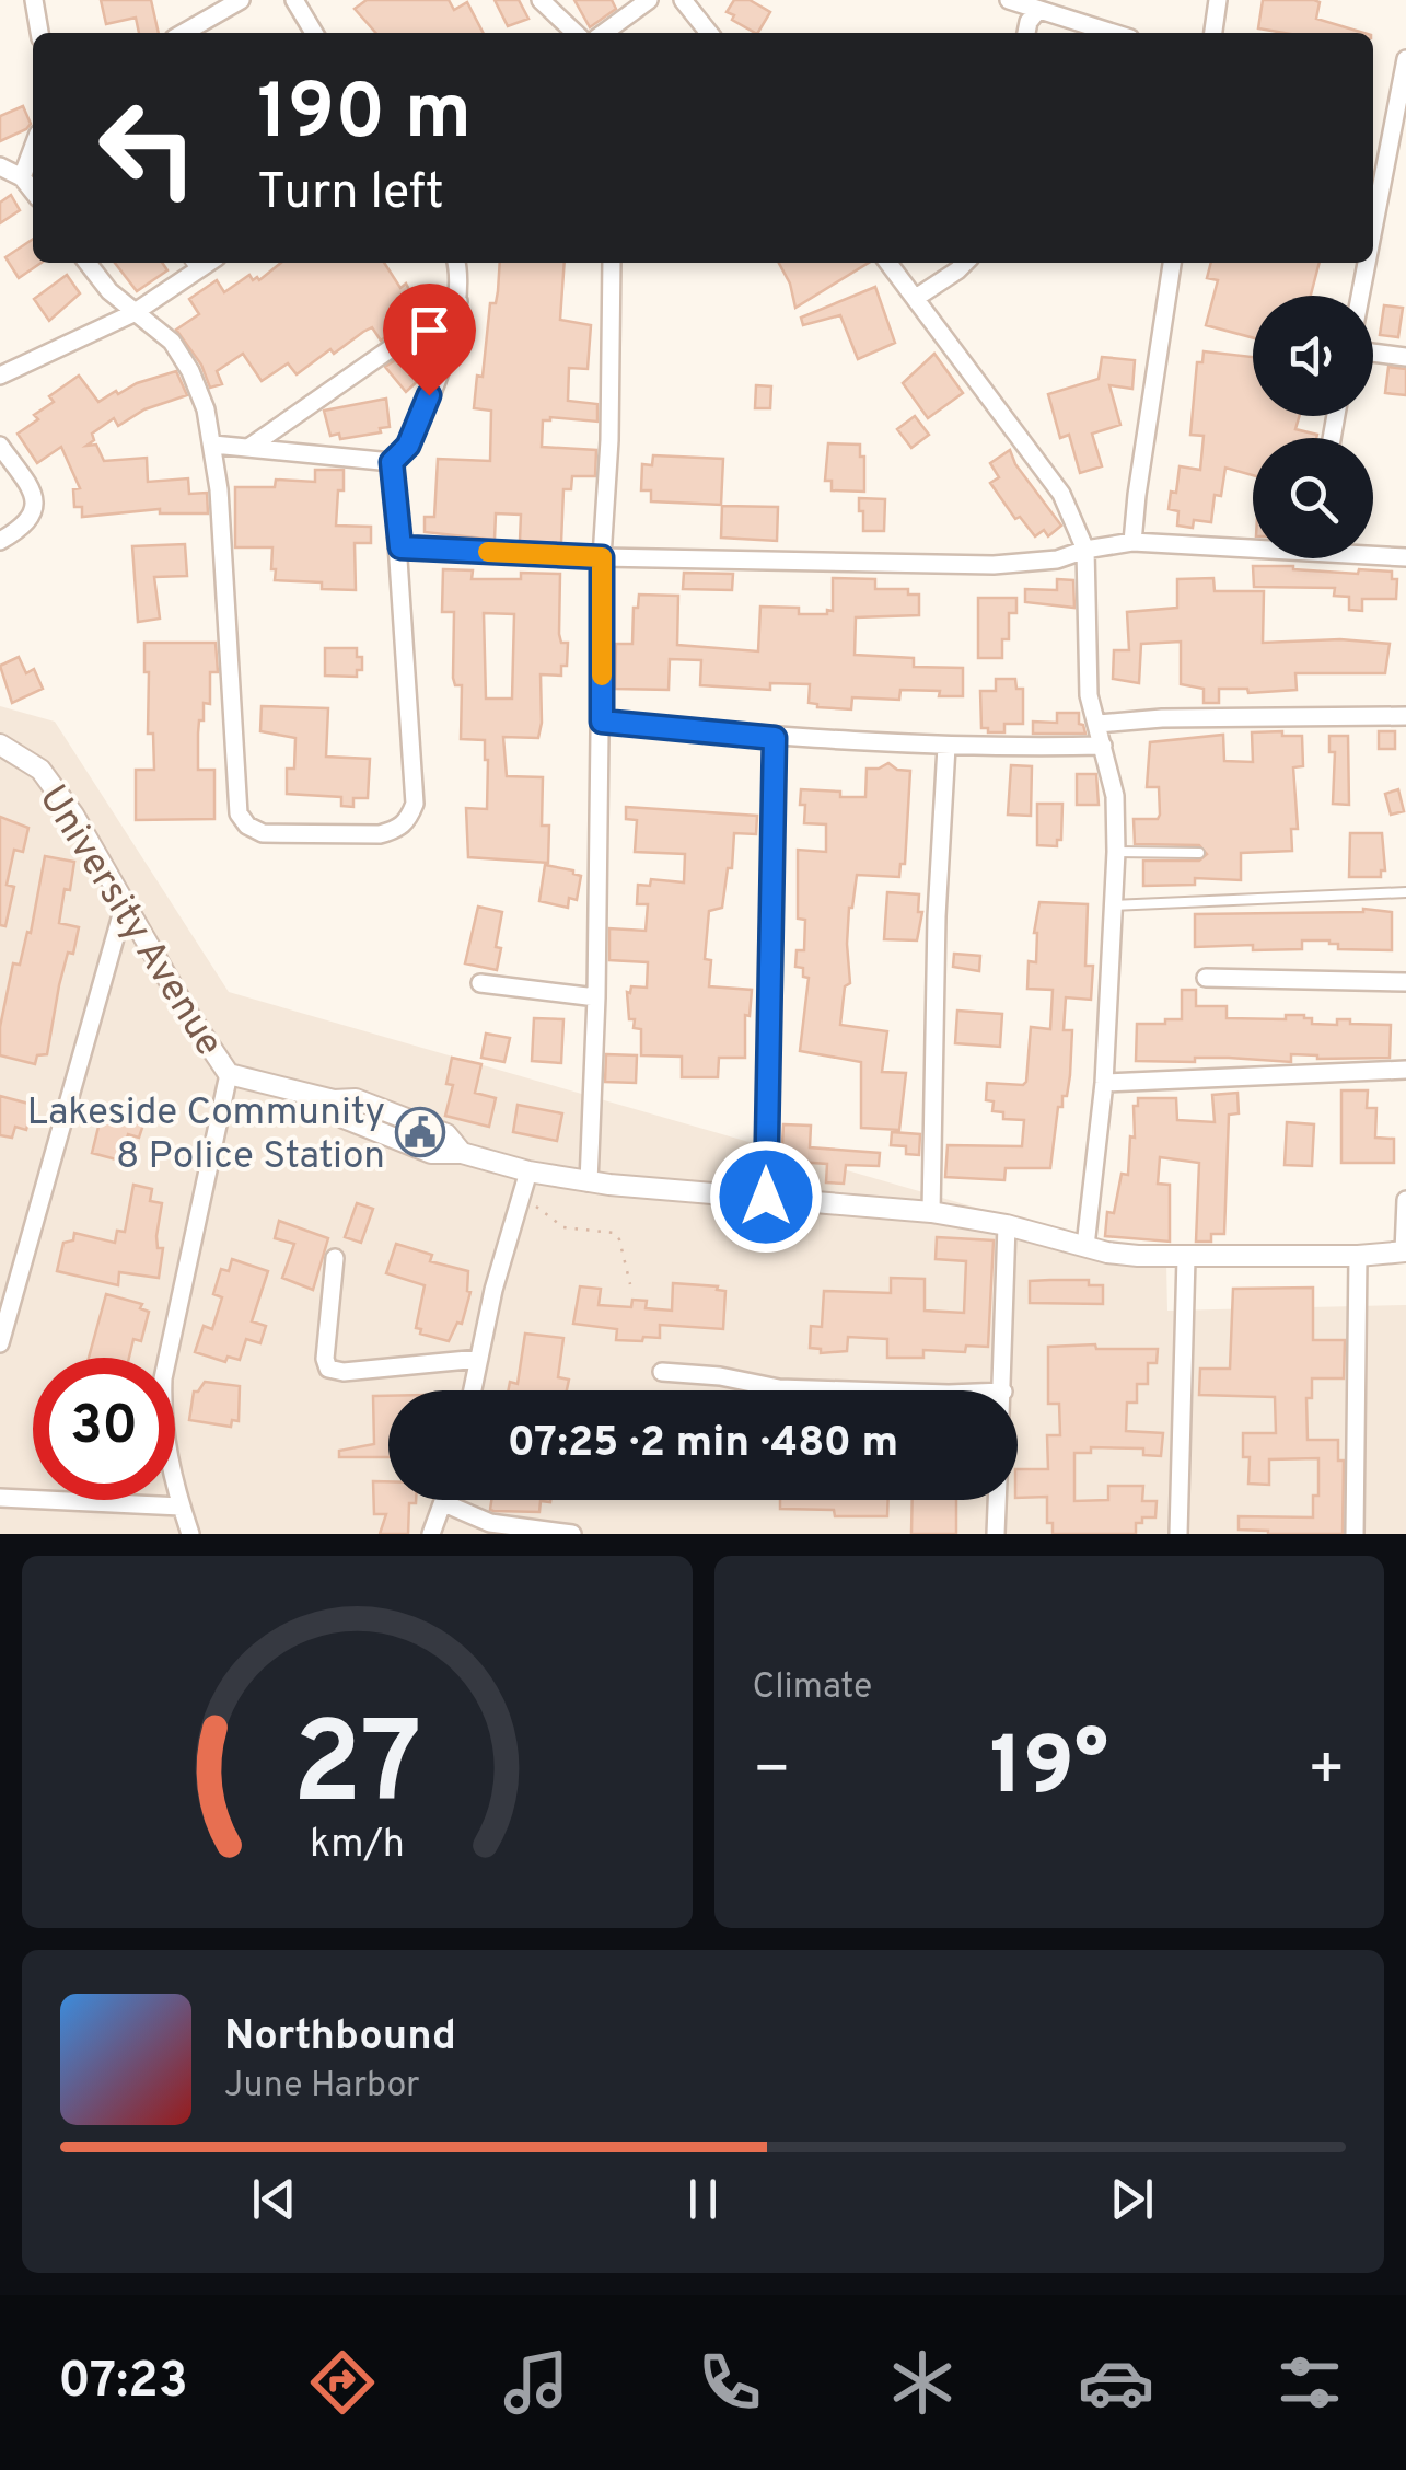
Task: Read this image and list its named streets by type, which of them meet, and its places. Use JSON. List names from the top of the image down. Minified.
{"streets":{"street":["University Avenue"]},"places":{"public building":["Lakeside Community 8 Police Station"]},"page":{"turn":["190 m","Turn left"],"limit":"30","trip":"07:25 · 2 min · 480 m","tile":"Climate","heat":["−","19°","+"],"song":["Northbound","June Harbor"],"tabs":"07:23","gauge":["27","km/h"]}}
